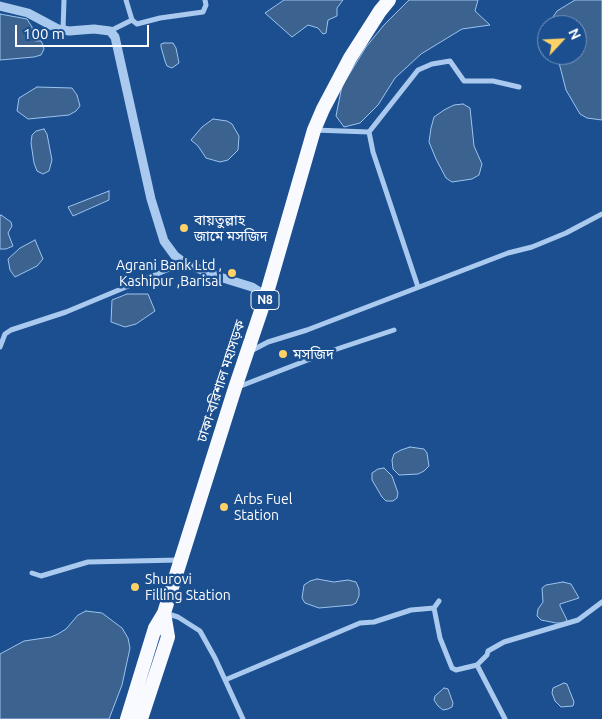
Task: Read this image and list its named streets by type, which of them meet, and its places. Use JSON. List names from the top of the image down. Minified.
{"streets":{"highway":["N8","ঢাকা-বরিশাল মহাসড়ক"]},"places":["বায়তুল্লাহ জামে মসজিদ","Agrani Bank Ltd , Kashipur ,Barisal","মসজিদ","Arbs Fuel Station","Shurovi Filling Station"],"scale_bar":"100 m","north":"top right"}
